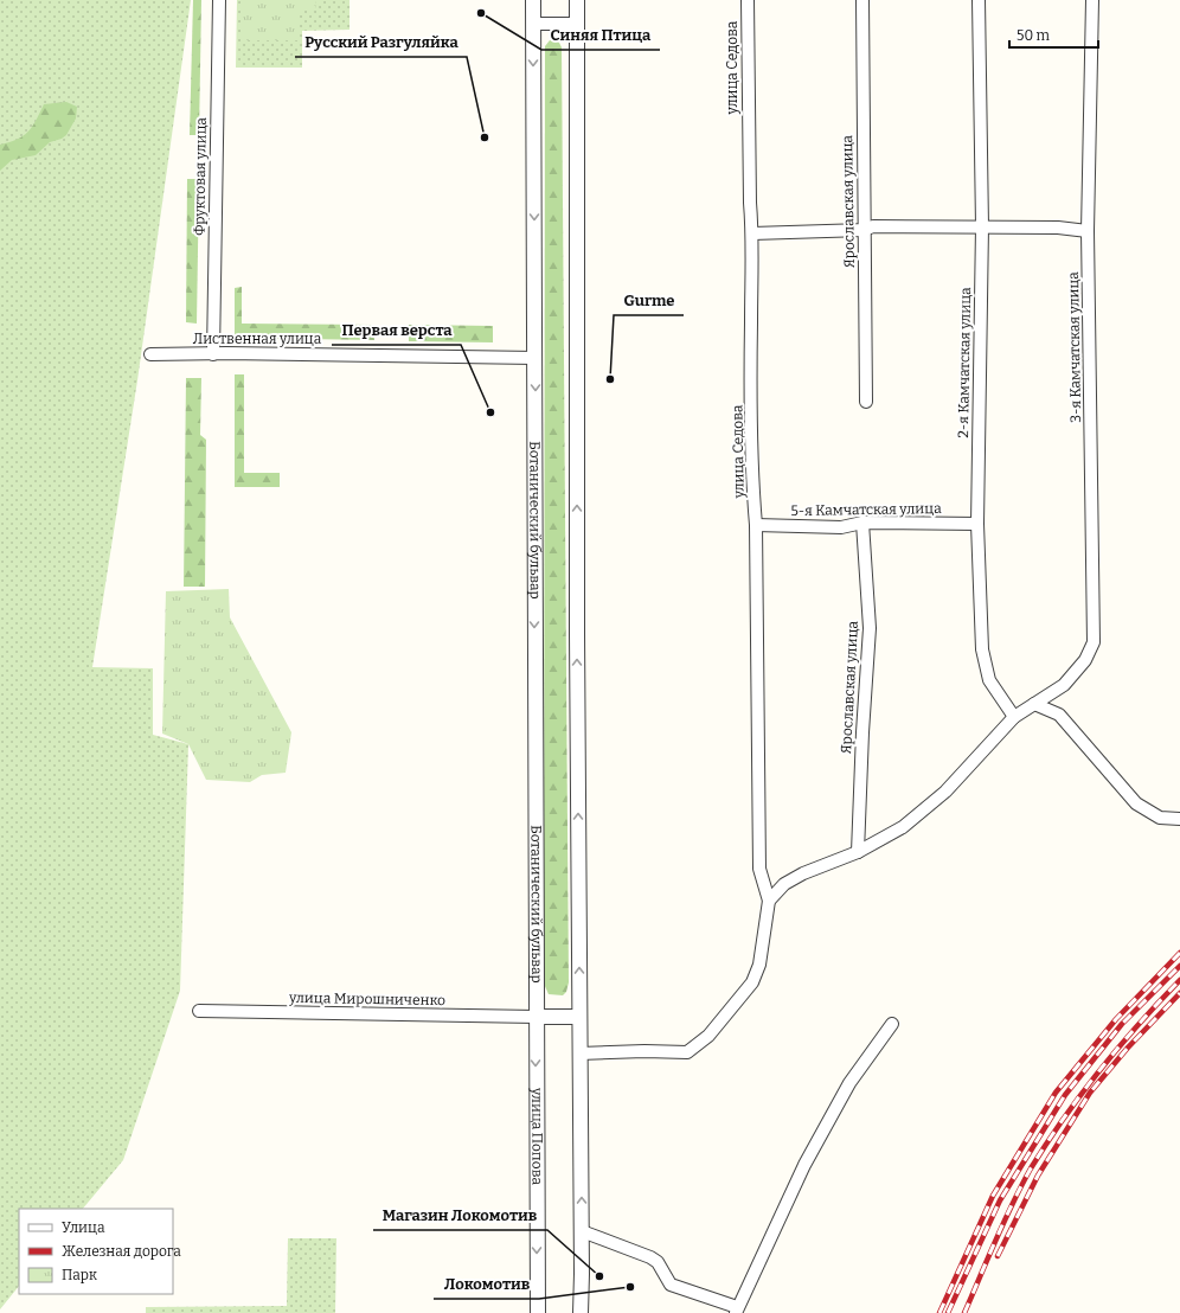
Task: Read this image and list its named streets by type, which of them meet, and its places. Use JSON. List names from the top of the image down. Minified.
{"streets":{"street":["улица Седова","Фруктовая улица","Ярославская улица","Лиственная улица","3-я Камчатская улица","2-я Камчатская улица","5-я Камчатская улица","Ботанический бульвар","улица Мирошниченко","улица Попова"]},"crossings":[["улица Седова","3-я Камчатская улица"],["улица Седова","5-я Камчатская улица"],["Фруктовая улица","Лиственная улица"],["Ярославская улица","3-я Камчатская улица"],["Ярославская улица","5-я Камчатская улица"],["Лиственная улица","Ботанический бульвар"],["3-я Камчатская улица","2-я Камчатская улица"],["2-я Камчатская улица","5-я Камчатская улица"],["Ботанический бульвар","улица Мирошниченко"],["Ботанический бульвар","улица Попова"],["улица Мирошниченко","улица Попова"]],"places":["Синяя Птица","Русский Разгуляйка","Gurme","Первая верста","Магазин Локомотив","Локомотив"],"legend":["Улица","Железная дорога","Парк"],"scale_bar":"50 m"}
